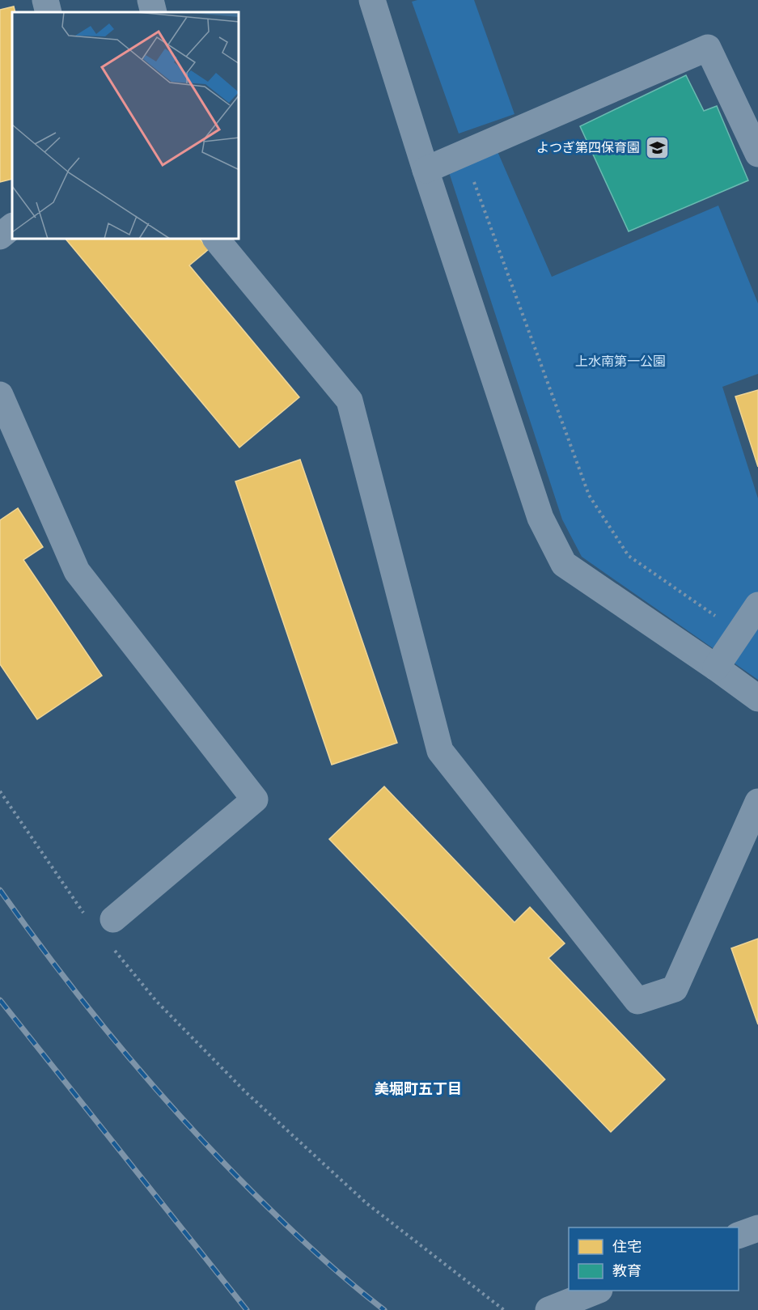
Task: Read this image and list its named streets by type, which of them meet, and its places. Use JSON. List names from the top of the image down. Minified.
{"districts":["美堀町五丁目"],"parks":["上水南第一公園"],"places":{"school or university":["よつぎ第四保育園"]},"legend":["住宅","教育"]}
